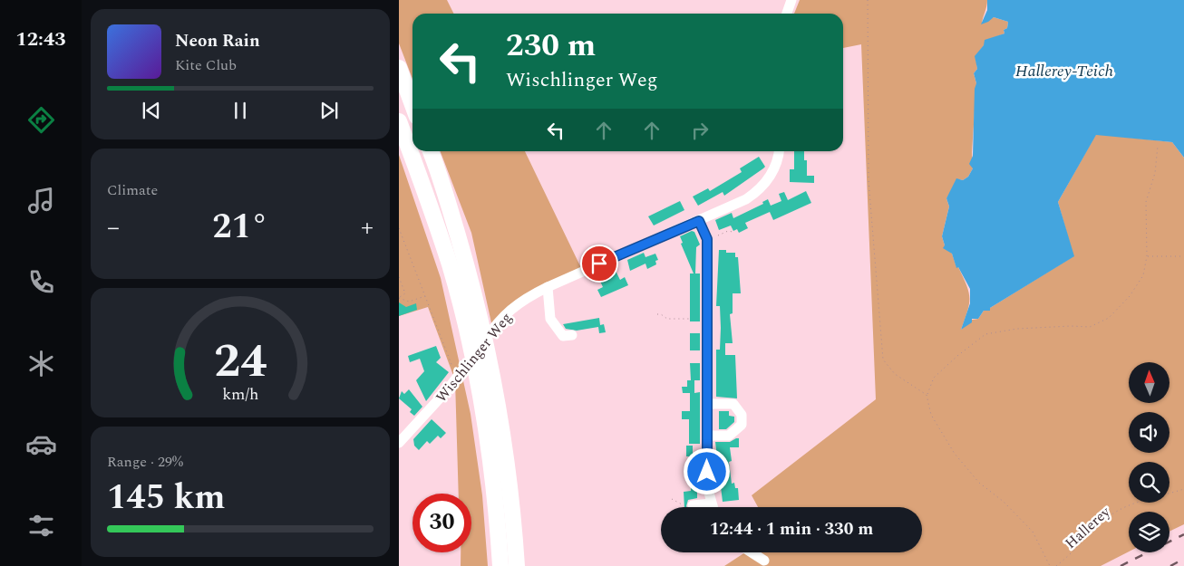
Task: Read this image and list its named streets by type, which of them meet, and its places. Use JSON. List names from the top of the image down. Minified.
{"streets":{"street":["Wischlinger Weg"],"path":["Hallerey"]},"water":["Hallerey-Teich"],"north":"top","page":{"tabs":"12:43","turn":["230 m","Wischlinger Weg"],"song":["Neon Rain","Kite Club"],"tile":["Climate",["Range · 29%","145 km"]],"heat":["−","21°","+"],"limit":"30","trip":"12:44 · 1 min · 330 m","gauge":["24","km/h"]}}
